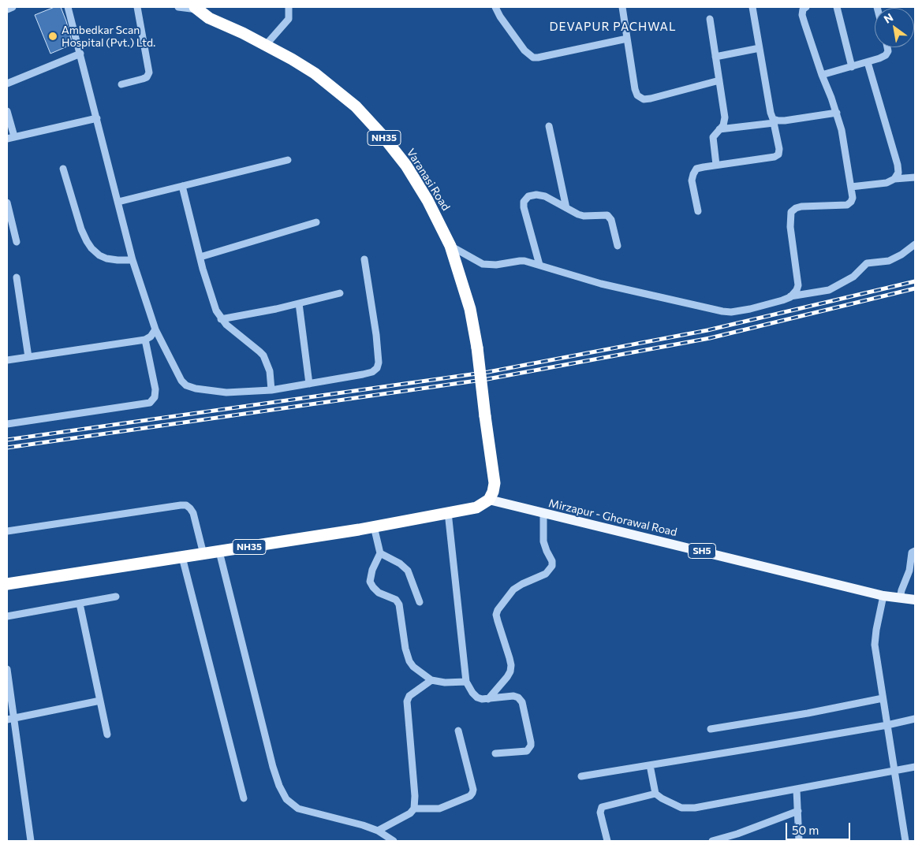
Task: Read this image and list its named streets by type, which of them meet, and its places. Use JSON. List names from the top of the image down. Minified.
{"streets":{"highway":["NH35","Varanasi Road"],"main road":["Mirzapur - Ghorawal Road","SH5"]},"crossings":[["NH35","Varanasi Road"],["NH35","Mirzapur - Ghorawal Road"],["Varanasi Road","Mirzapur - Ghorawal Road"]],"districts":["DEVAPUR PACHWAL"],"places":["Ambedkar Scan Hospital (Pvt.) Ltd."],"scale_bar":"50 m","north":"top left"}
